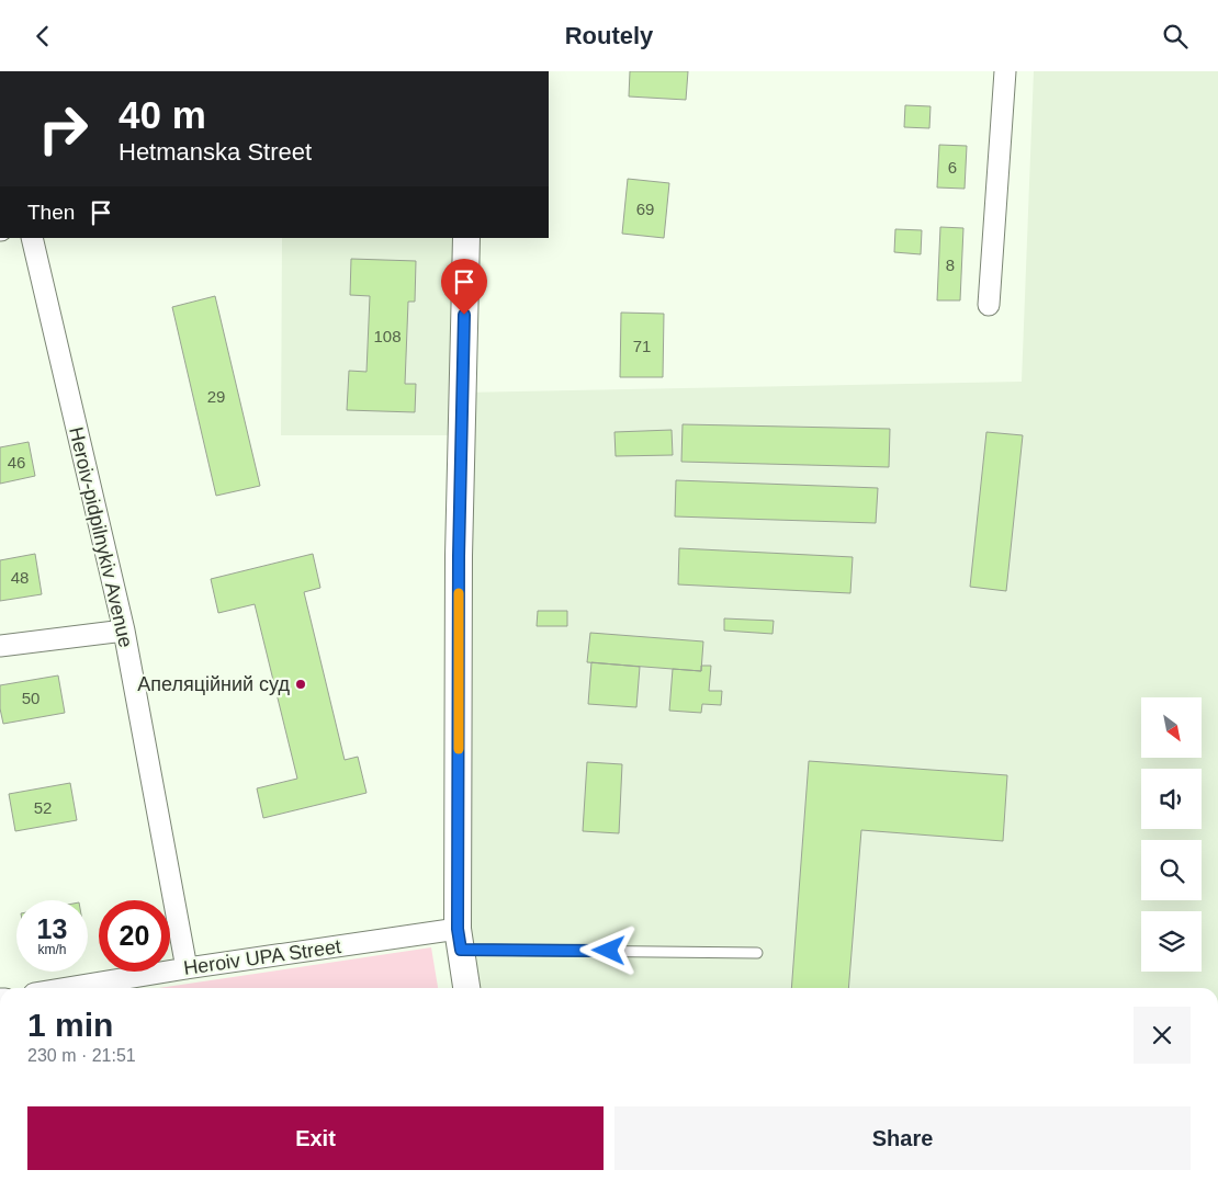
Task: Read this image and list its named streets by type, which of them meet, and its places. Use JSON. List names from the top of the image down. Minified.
{"streets":{"street":["Heroiv-pidpilnykiv Avenue","Heroiv UPA Street"]},"crossings":[["Heroiv-pidpilnykiv Avenue","Heroiv UPA Street"]],"places":["Апеляційний суд"],"house_numbers":["6","69","8","108","71","29","46","48","50","52"],"north":"bottom right","page":{"header":"Routely","turn":["40 m","Hetmanska Street"],"then":"Then","speed":"13 km/h","limit":"20","heading":["1 min","230 m · 21:51"],"buttons":["Exit","Share"]}}
